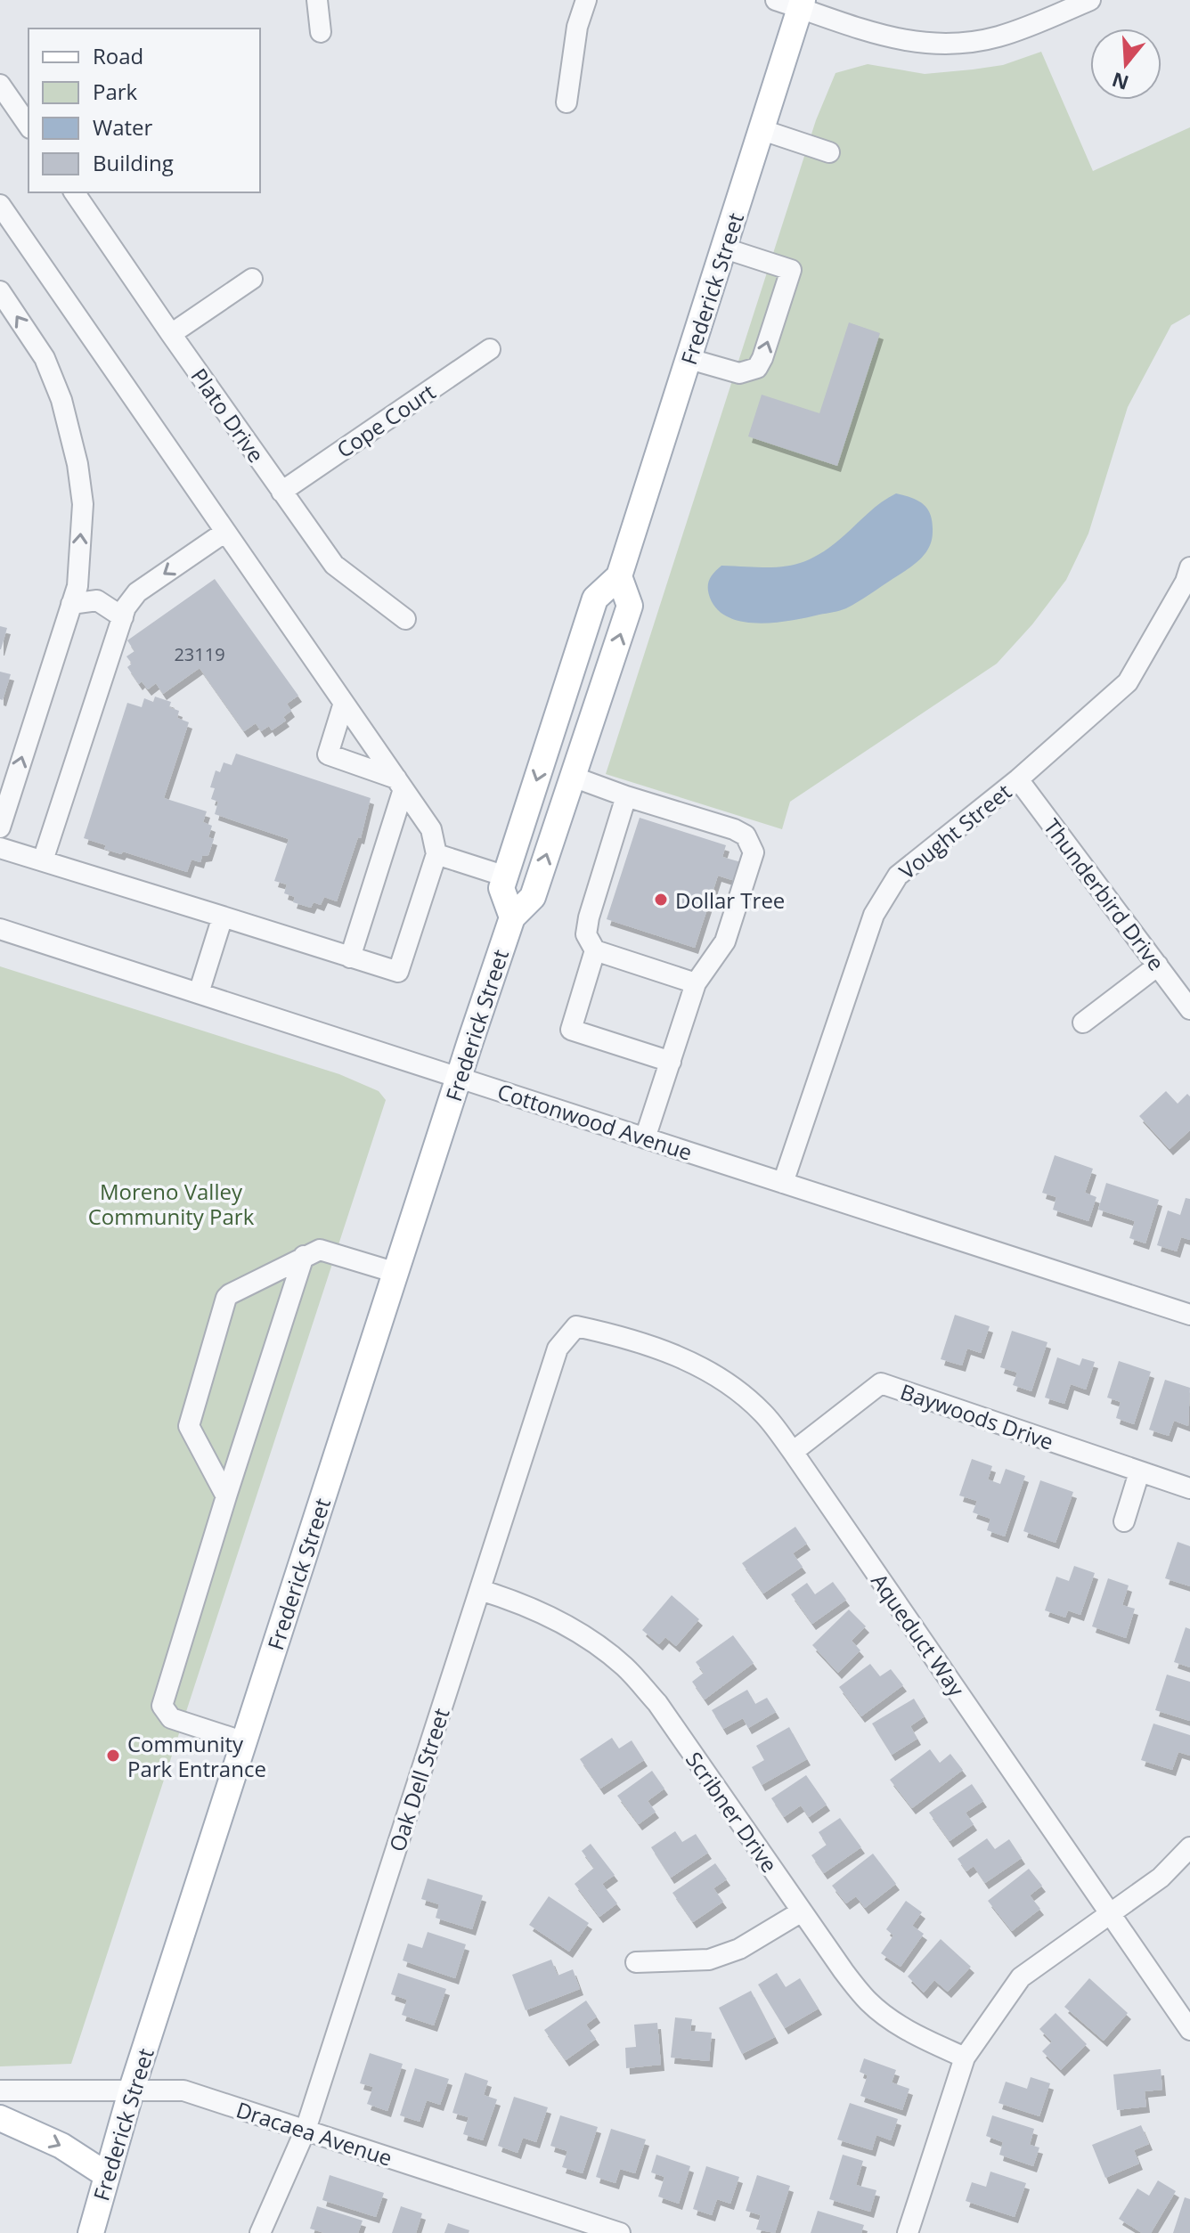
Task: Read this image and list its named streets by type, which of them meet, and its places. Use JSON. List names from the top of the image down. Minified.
{"streets":{"main road":["Frederick Street"],"street":["Plato Drive","Cope Court","Vought Street","Thunderbird Drive","Cottonwood Avenue","Baywoods Drive","Aqueduct Way","Oak Dell Street","Scribner Drive","Dracaea Avenue"]},"crossings":[["Frederick Street","Cottonwood Avenue"],["Frederick Street","Dracaea Avenue"],["Plato Drive","Cope Court"],["Vought Street","Thunderbird Drive"],["Vought Street","Cottonwood Avenue"],["Baywoods Drive","Aqueduct Way"],["Aqueduct Way","Oak Dell Street"],["Oak Dell Street","Scribner Drive"],["Oak Dell Street","Dracaea Avenue"]],"parks":["Moreno Valley Community Park"],"places":["Dollar Tree","Community Park Entrance"],"house_numbers":["23119"],"legend":["Road","Park","Water","Building"],"north":"bottom"}
